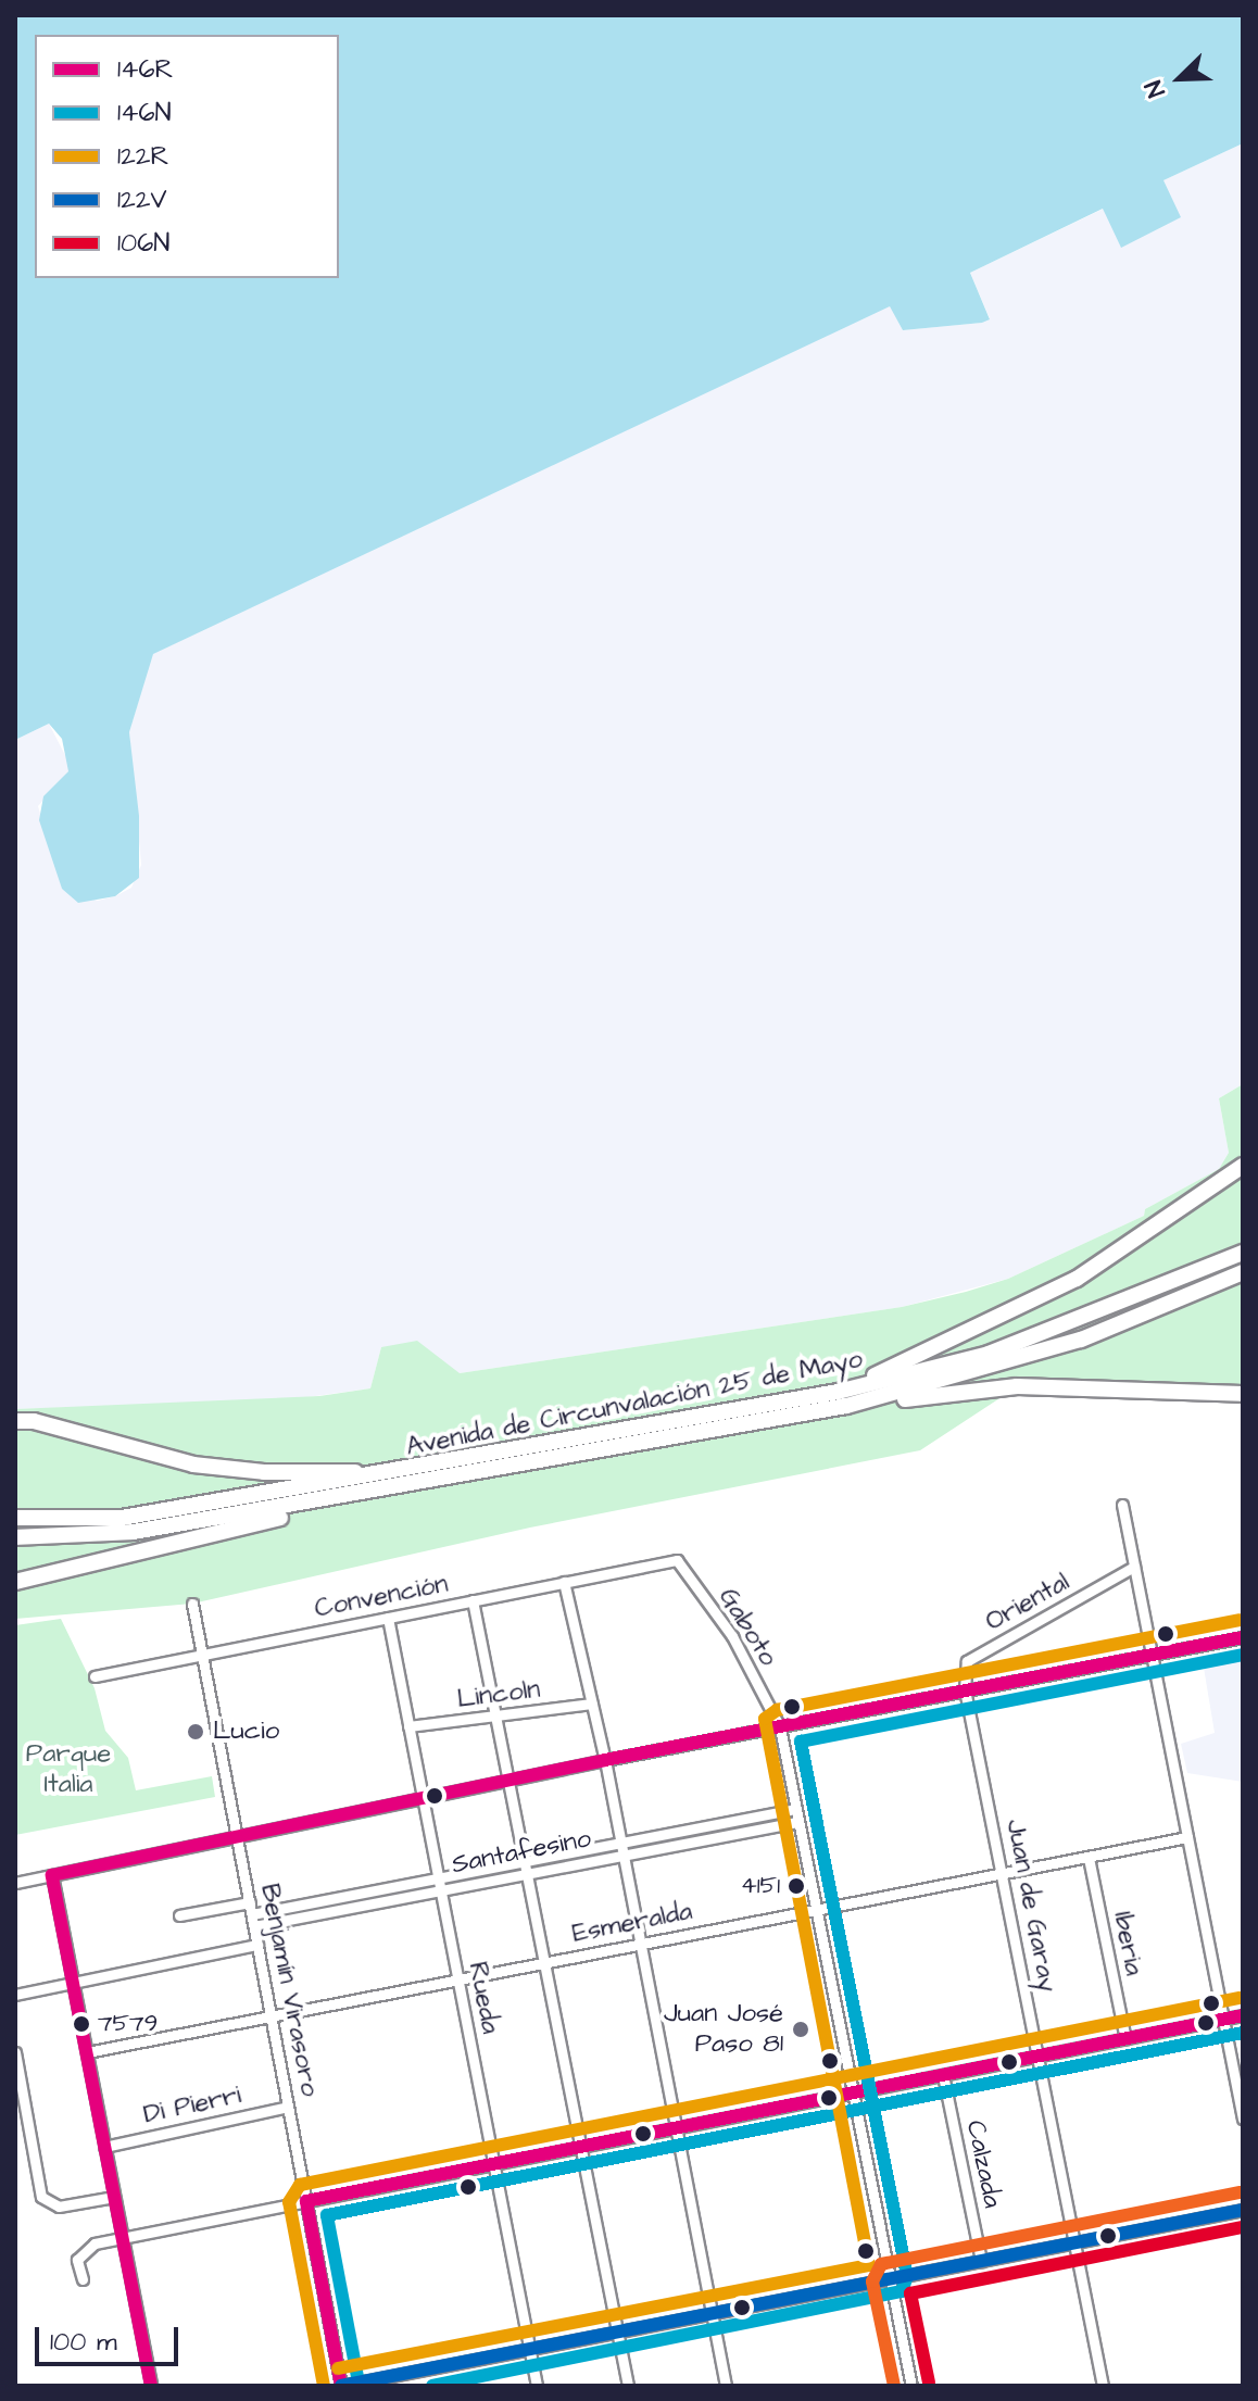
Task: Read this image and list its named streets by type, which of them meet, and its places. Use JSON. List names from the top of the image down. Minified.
{"streets":{"highway":["Avenida de Circunvalación 25 de Mayo"],"street":["Convención","Oriental","Gaboto","Lincoln","Santafesino","Juan de Garay","Esmeralda","Iberia","Benjamín Virasoro","Rueda","Di Pierri","Calzada"]},"crossings":[["Convención","Gaboto"],["Convención","Benjamín Virasoro"],["Convención","Rueda"],["Oriental","Juan de Garay"],["Gaboto","Santafesino"],["Gaboto","Esmeralda"],["Lincoln","Rueda"],["Santafesino","Benjamín Virasoro"],["Santafesino","Rueda"],["Juan de Garay","Esmeralda"],["Esmeralda","Iberia"],["Esmeralda","Benjamín Virasoro"],["Esmeralda","Rueda"],["Benjamín Virasoro","Di Pierri"]],"parks":["Parque Italia"],"places":["Lucio","4151","7579","Juan José Paso 81"],"lines":["transit line 122R","transit line 146R","transit line 146N","transit line 122V","transit line 106N"],"legend":["146R","146N","122R","122V","106N"],"scale_bar":"100 m","north":"bottom left"}
